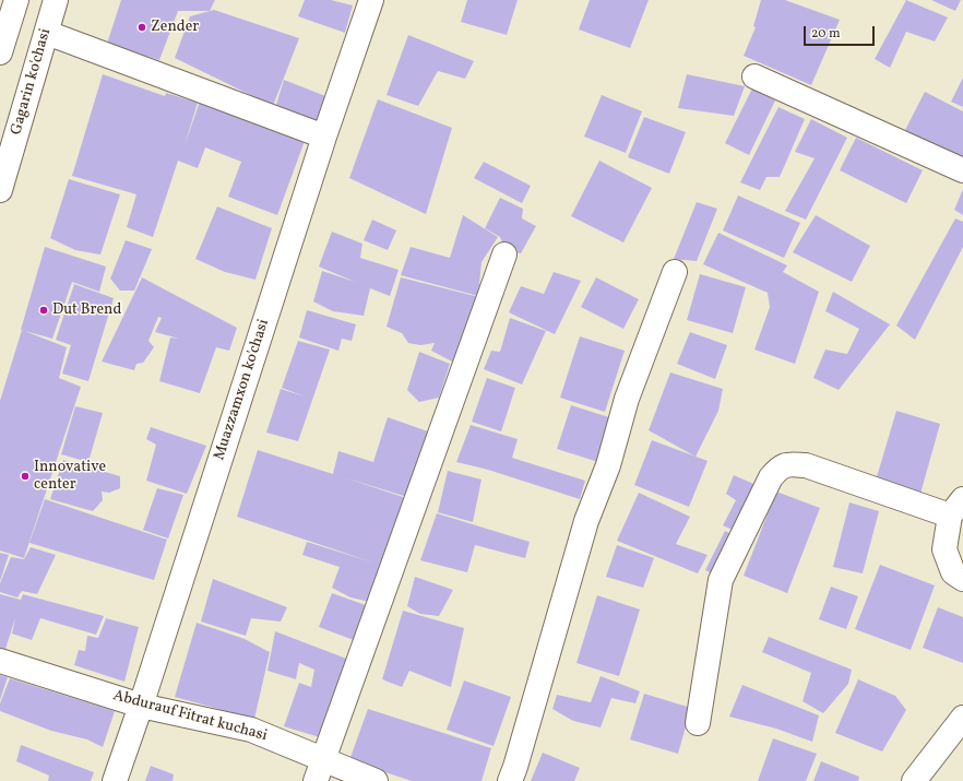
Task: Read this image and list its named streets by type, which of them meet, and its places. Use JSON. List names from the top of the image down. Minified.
{"streets":{"street":["Gagarin ko'chasi","Muazzamxon ko'chasi","Abdurauf Fitrat kuchasi"]},"crossings":[["Muazzamxon ko'chasi","Abdurauf Fitrat kuchasi"]],"places":["Zender","Dut Brend","Innovative center"],"scale_bar":"20 m"}
